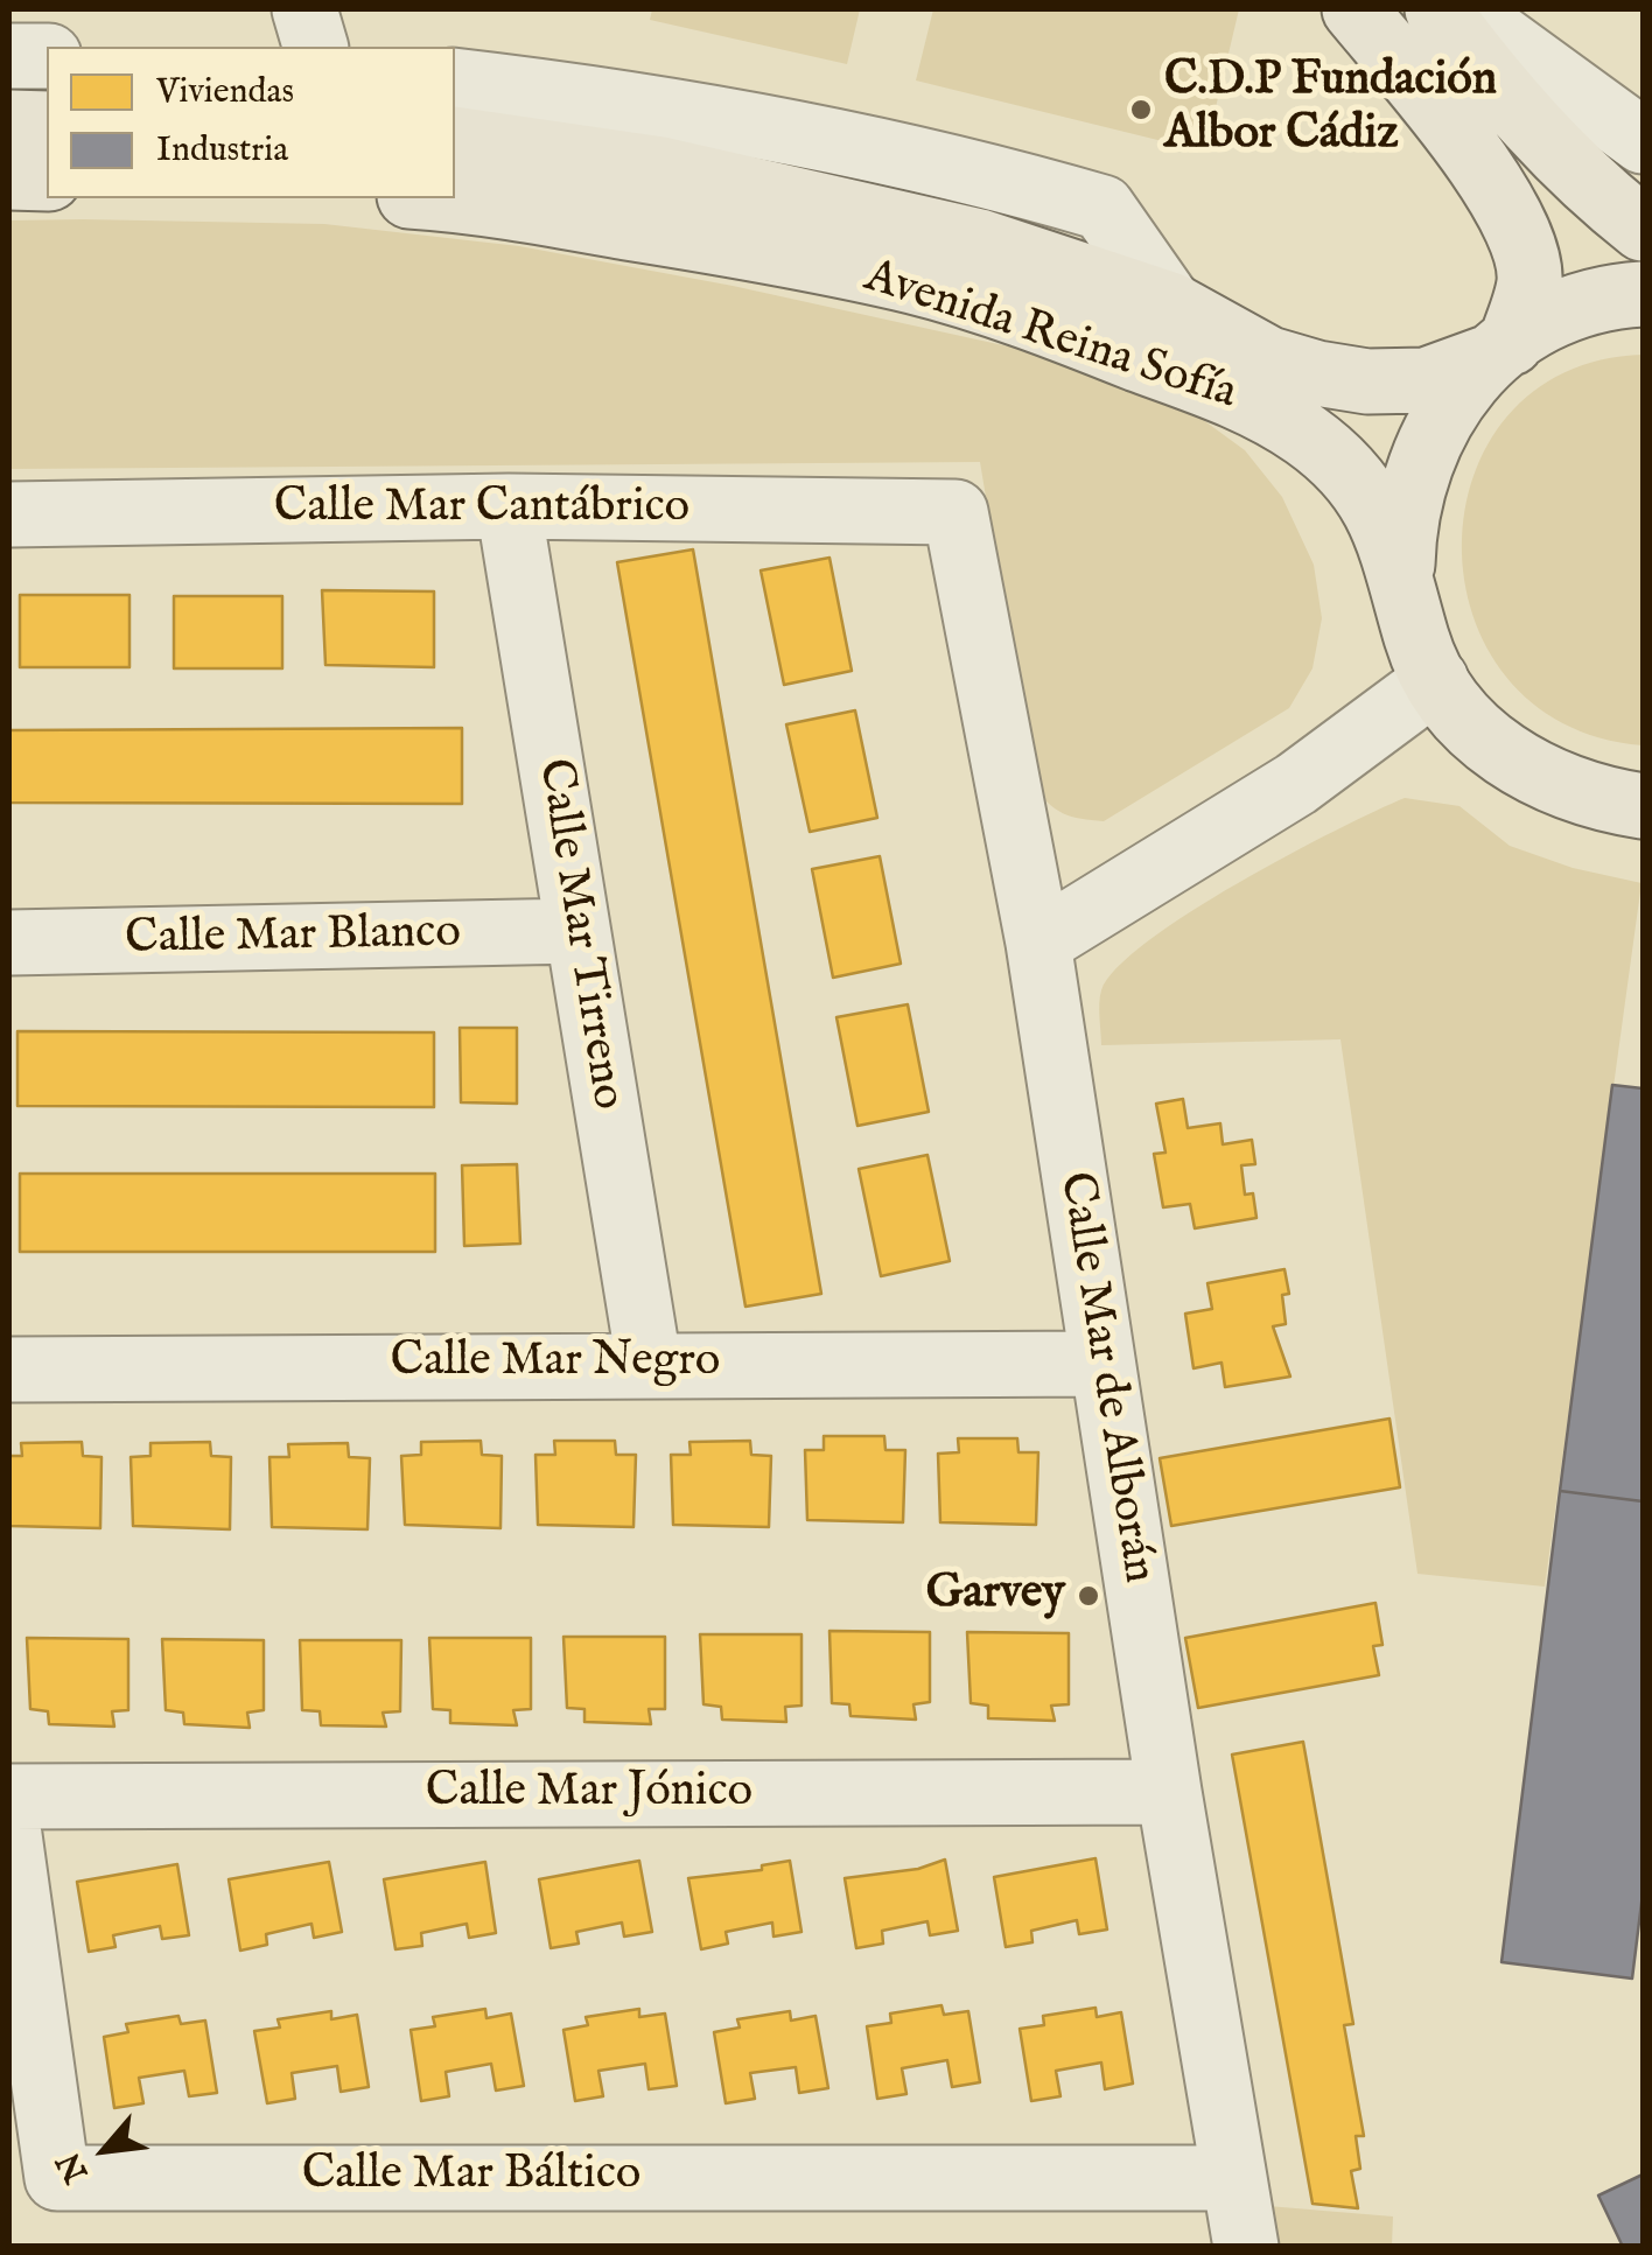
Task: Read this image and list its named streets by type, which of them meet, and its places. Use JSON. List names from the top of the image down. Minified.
{"streets":{"main road":["Avenida Reina Sofía"],"street":["Calle Mar Cantábrico","Calle Mar Tirreno","Calle Mar Blanco","Calle Mar Negro","Calle Mar de Alborán","Calle Mar Jónico","Calle Mar Báltico"]},"crossings":[["Calle Mar Cantábrico","Calle Mar Tirreno"],["Calle Mar Cantábrico","Calle Mar de Alborán"],["Calle Mar Tirreno","Calle Mar Blanco"],["Calle Mar Tirreno","Calle Mar Negro"],["Calle Mar Negro","Calle Mar de Alborán"],["Calle Mar de Alborán","Calle Mar Jónico"],["Calle Mar de Alborán","Calle Mar Báltico"]],"places":["C.D.P Fundación Albor Cádiz","Garvey"],"legend":["Viviendas","Industria"],"north":"bottom left"}
